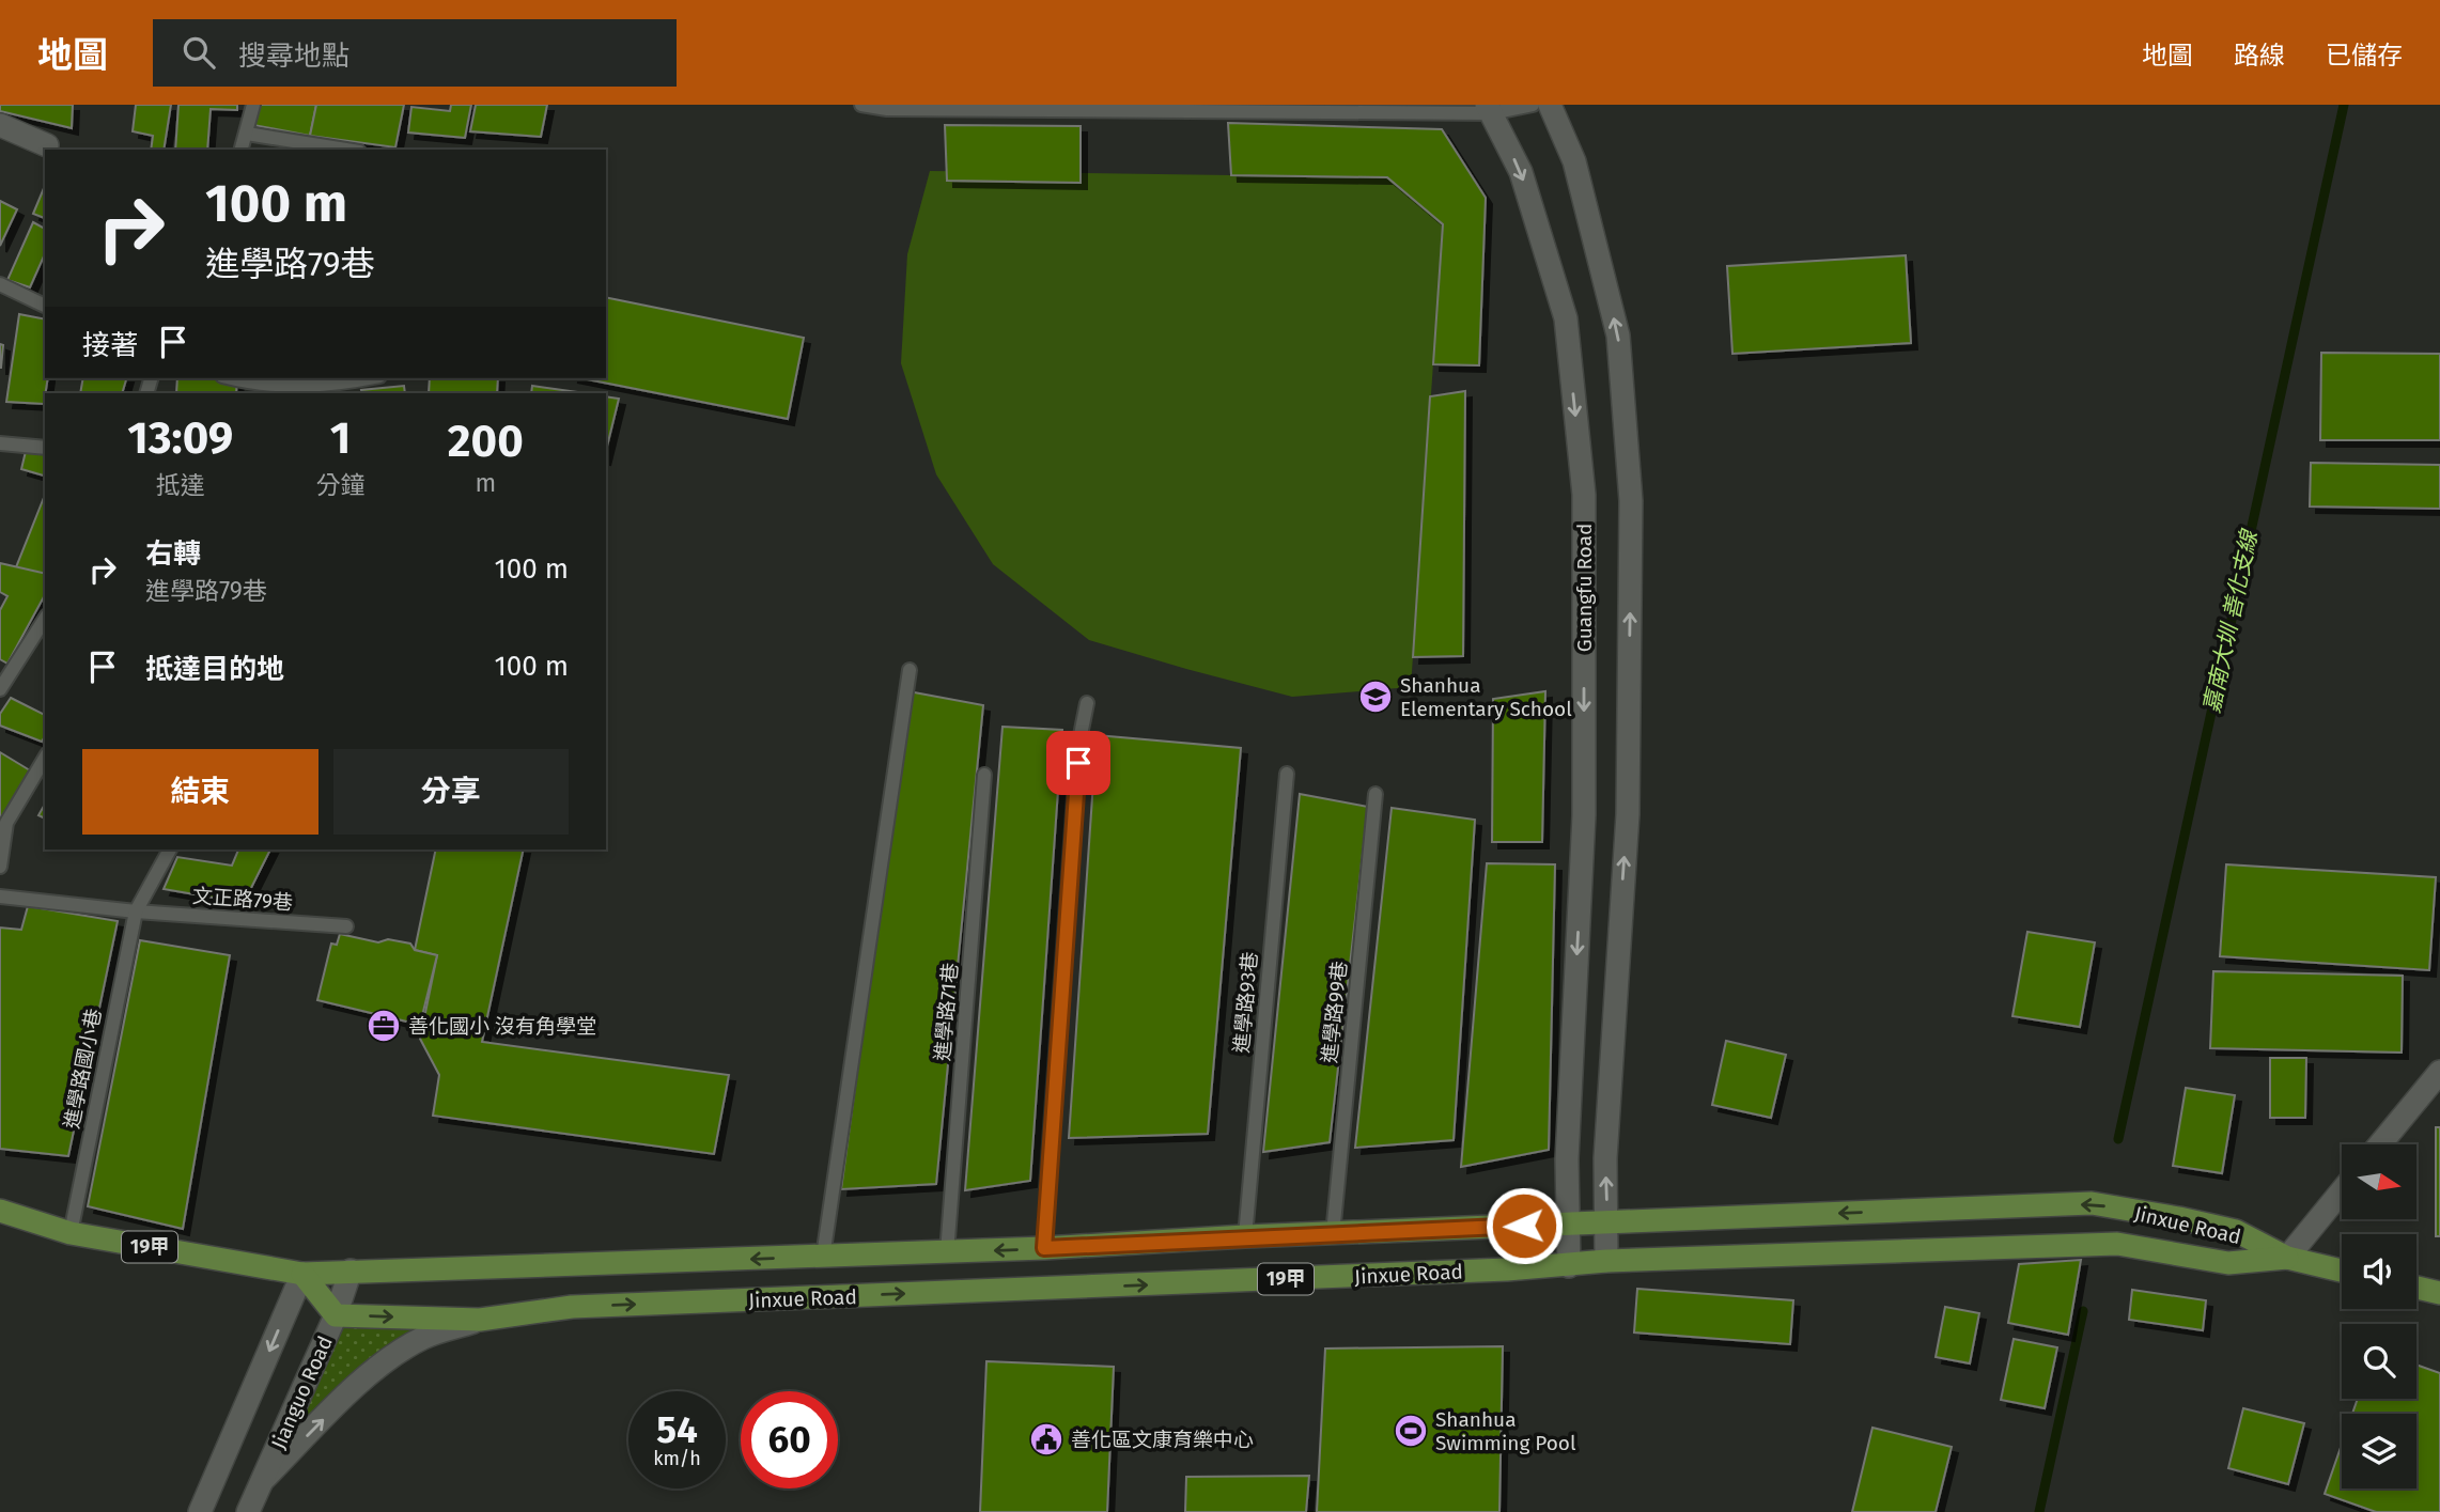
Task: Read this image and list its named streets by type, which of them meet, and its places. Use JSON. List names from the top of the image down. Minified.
{"streets":{"main road":["Jinxue Road","19甲"],"street":["Guangfu Road","Jianguo Road"],"lane":["文正路79巷","進學路93巷","進學路71巷","進學路99巷","進學路國小巷"]},"crossings":[["Guangfu Road","Jinxue Road"],["文正路79巷","進學路國小巷"],["進學路93巷","Jinxue Road"],["進學路71巷","Jinxue Road"],["進學路99巷","Jinxue Road"],["進學路國小巷","19甲"],["Jinxue Road","19甲"],["Jinxue Road","Jianguo Road"]],"water":["嘉南大圳 善化支線"],"places":{"school or university":["Shanhua Elementary School"],"office":["善化國小 沒有角學堂"],"sports":["Shanhua Swimming Pool"],"public building":["善化區文康育樂中心"]},"north":"right","page":{"header":"地圖","search":"搜尋地點","nav":["地圖","路線","已儲存"],"turn":["100 m","進學路79巷"],"then":"接著","eta":["13:09","抵達","1","分鐘","200","m"],"list":[{"name":"右轉","note":"進學路79巷","value":"100 m"},{"name":"抵達目的地","value":"100 m"}],"buttons":["結束","分享"],"speed":"54 km/h","limit":"60"}}
